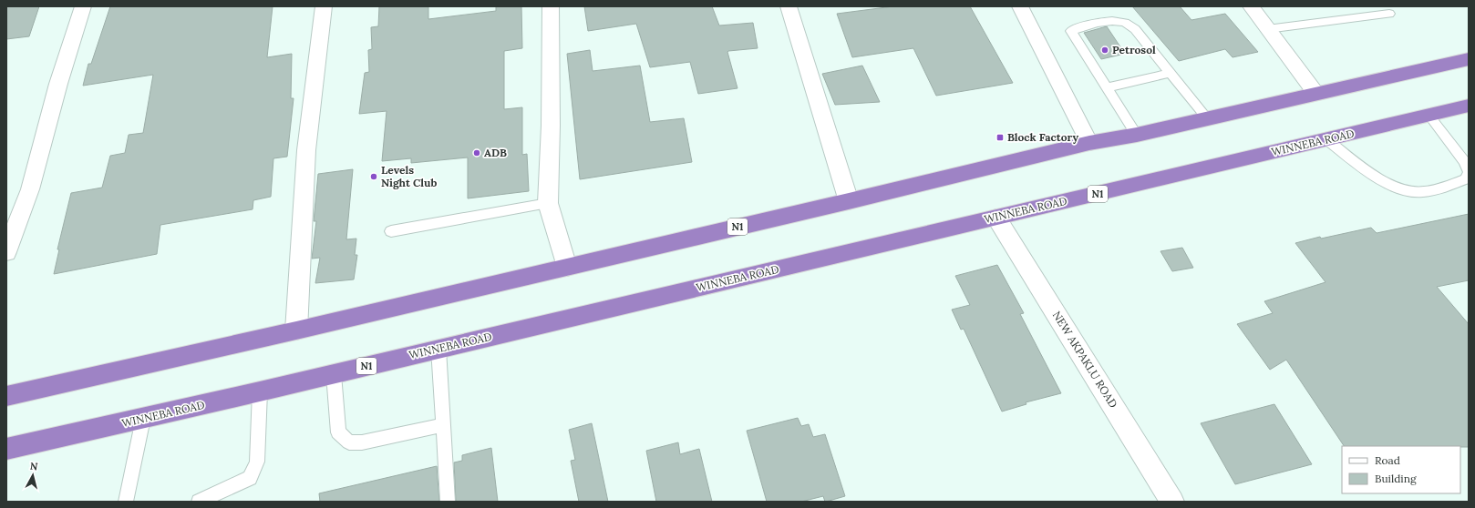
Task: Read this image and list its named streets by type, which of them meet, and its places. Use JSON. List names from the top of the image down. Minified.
{"streets":{"highway":["WINNEBA ROAD","N1"],"street":["NEW AKPAKLU ROAD"]},"crossings":[["WINNEBA ROAD","NEW AKPAKLU ROAD"]],"places":{"other":["Petrosol","ADB","Levels Night Club"],"transit":["Block Factory"]},"legend":["Road","Building"],"north":"top"}
